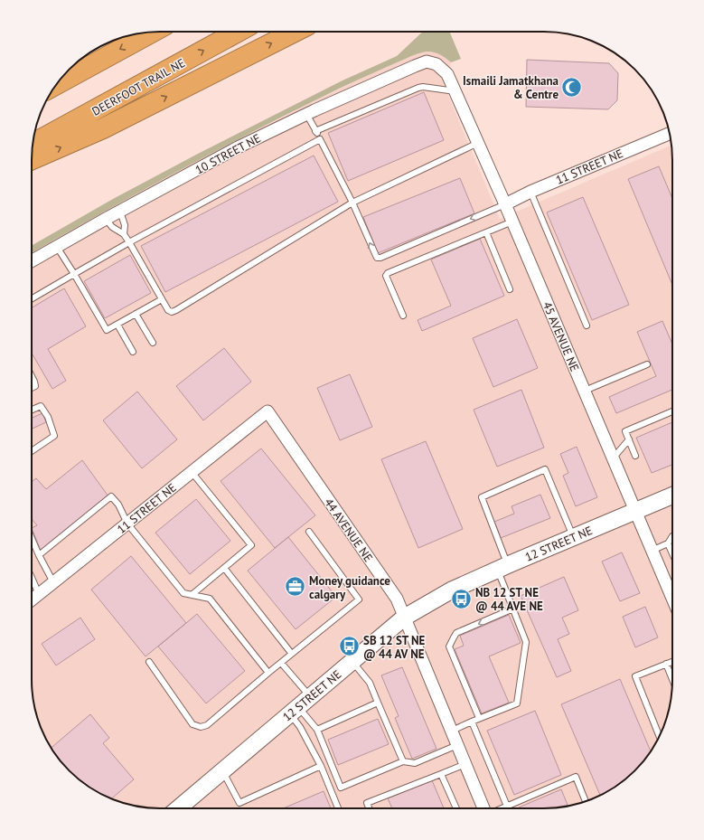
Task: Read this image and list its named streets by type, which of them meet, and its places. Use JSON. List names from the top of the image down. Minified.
{"streets":{"highway":["DEERFOOT TRAIL NE"],"street":["10 STREET NE","11 STREET NE","45 AVENUE NE","44 AVENUE NE","12 STREET NE"]},"crossings":[["10 STREET NE","45 AVENUE NE"],["11 STREET NE","45 AVENUE NE"],["11 STREET NE","44 AVENUE NE"],["45 AVENUE NE","12 STREET NE"],["44 AVENUE NE","12 STREET NE"]],"places":{"mosque":["Ismaili Jamatkhana & Centre"],"office":["Money guidance calgary"],"bus stop":["NB 12 ST NE @ 44 AVE NE","SB 12 ST NE @ 44 AV NE"]}}
